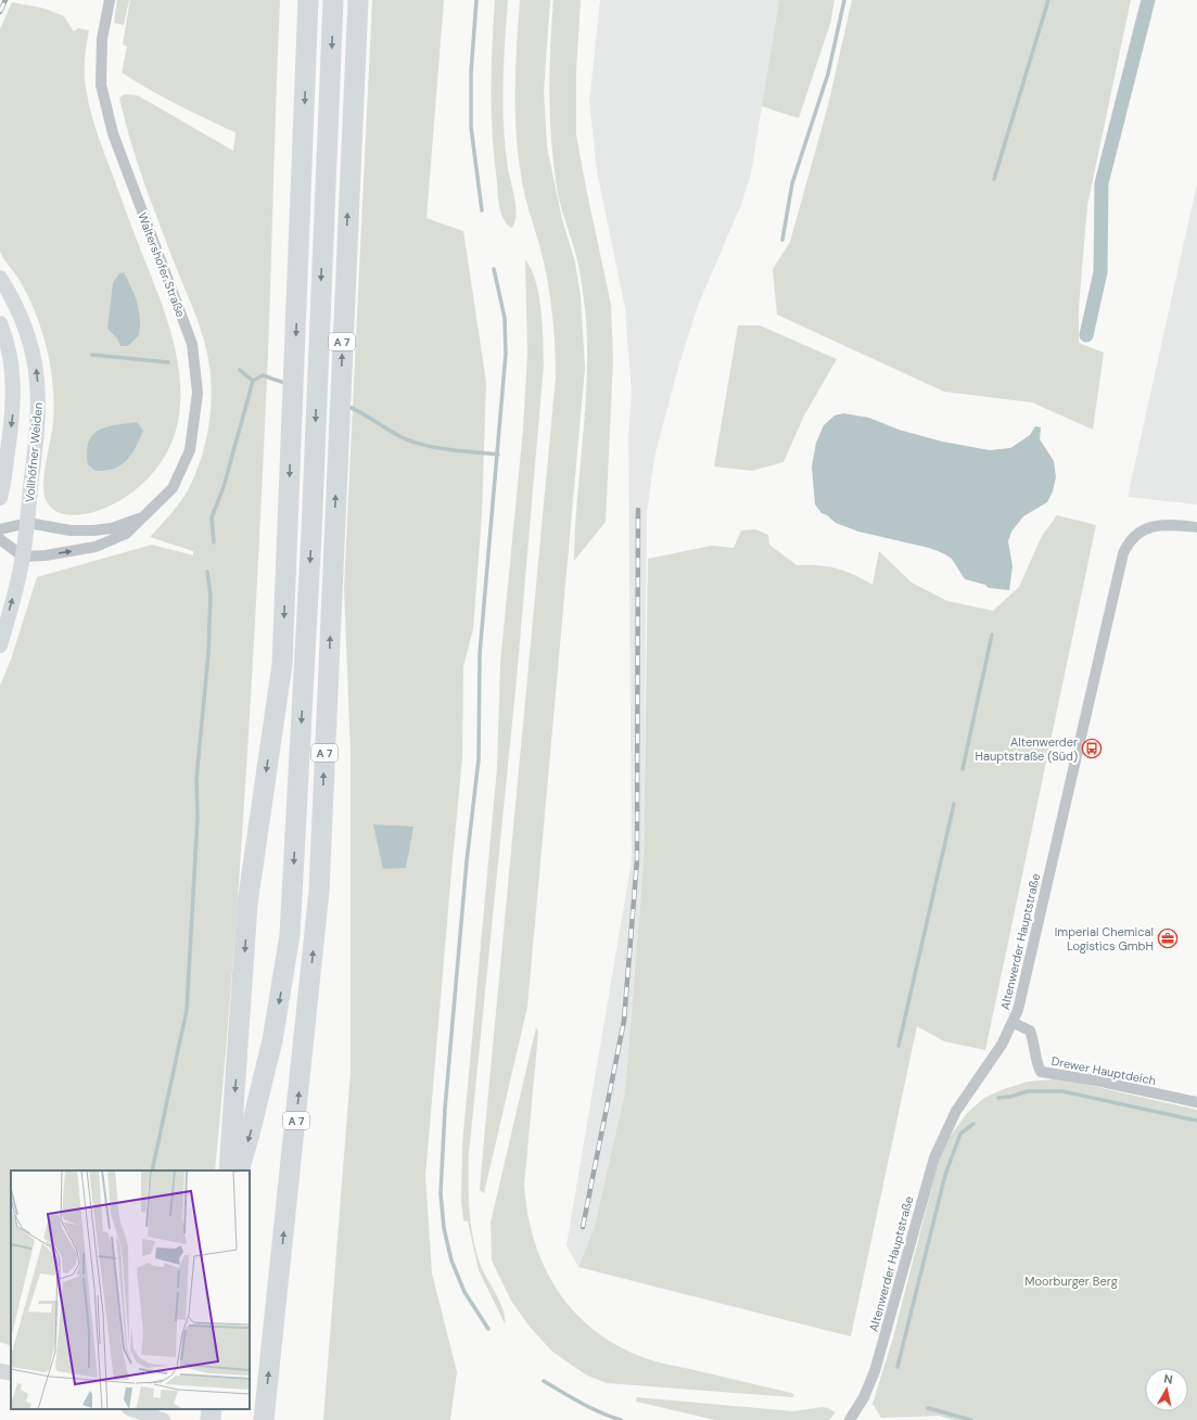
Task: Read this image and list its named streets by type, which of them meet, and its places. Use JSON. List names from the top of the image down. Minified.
{"streets":{"highway":["A 7"],"main road":["Vollhöfner Weiden"],"street":["Waltershofer Straße","Altenwerder Hauptstraße","Drewer Hauptdeich"]},"crossings":[["Waltershofer Straße","Vollhöfner Weiden"],["Altenwerder Hauptstraße","Drewer Hauptdeich"]],"parks":["Moorburger Berg"],"places":{"bus stop":["Altenwerder Hauptstraße (Süd)"],"office":["Imperial Chemical Logistics GmbH"]},"north":"top"}
